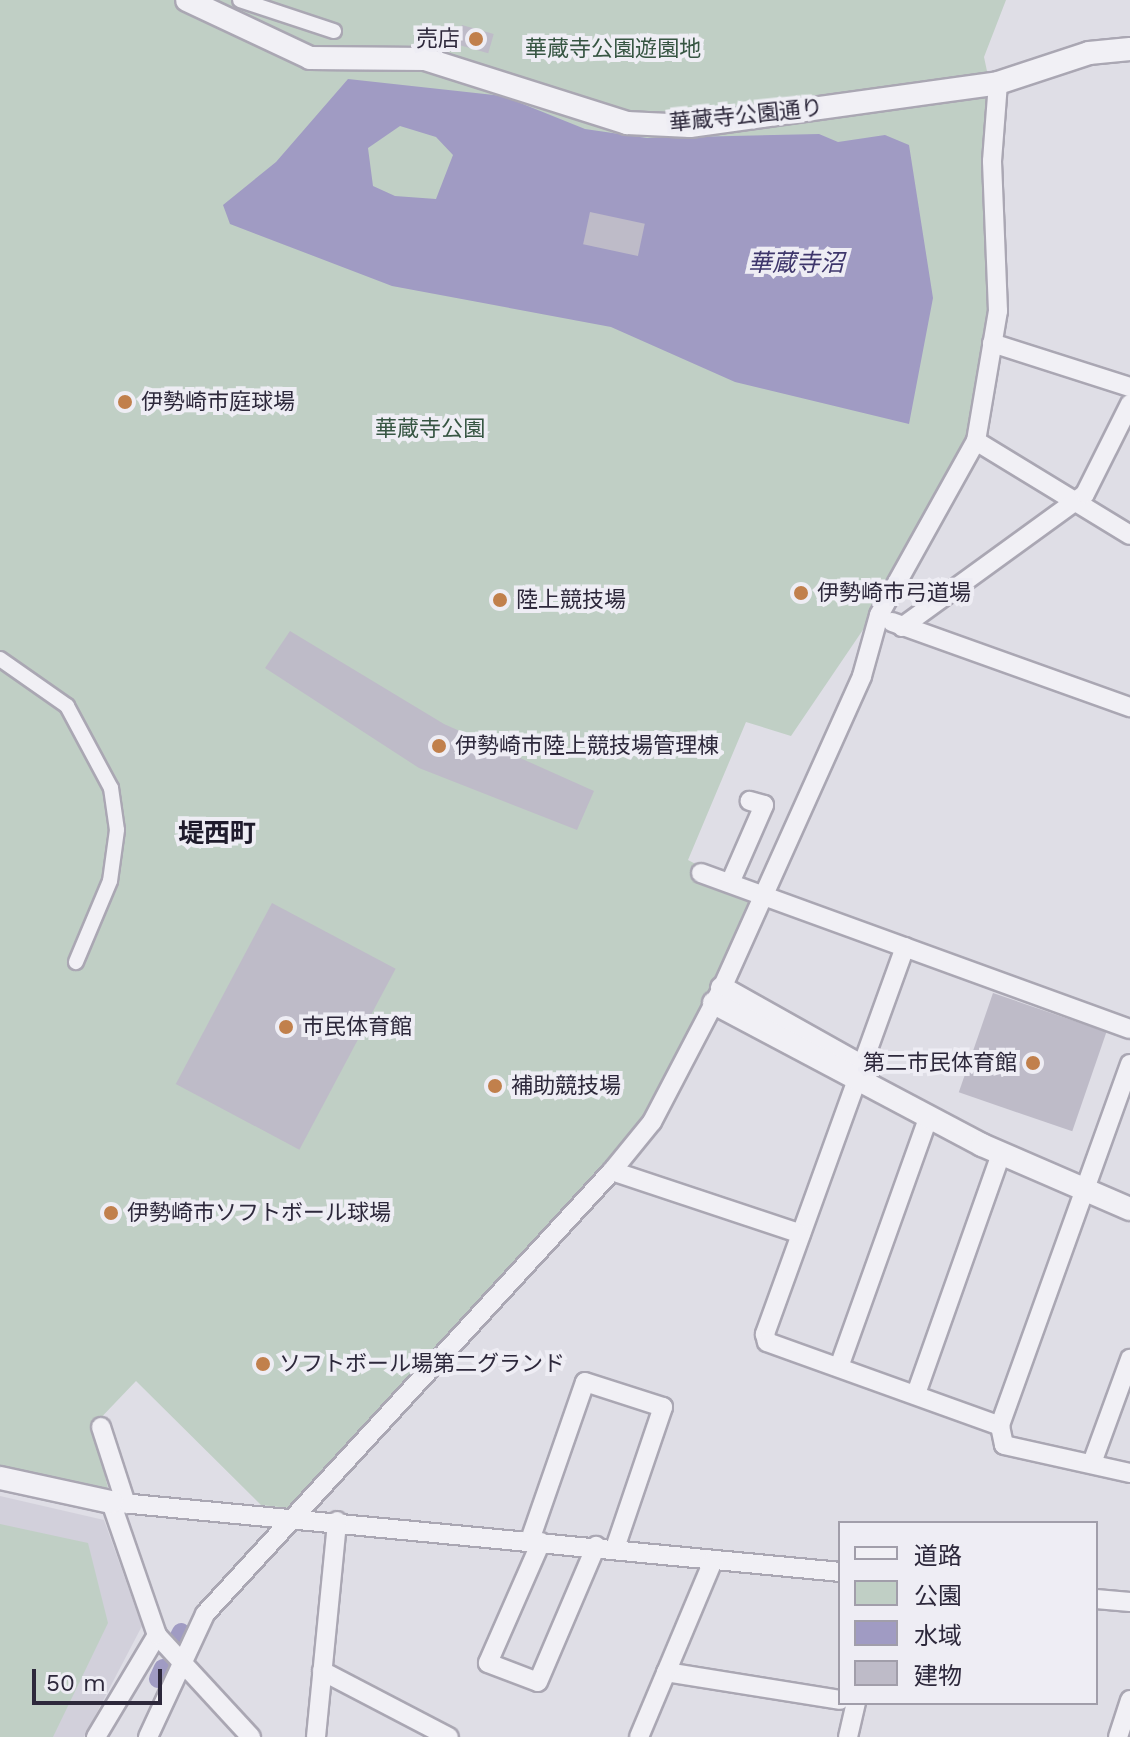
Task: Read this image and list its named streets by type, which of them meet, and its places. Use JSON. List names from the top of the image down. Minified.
{"streets":{"street":["華蔵寺公園通り"]},"districts":["堤西町"],"water":["華蔵寺沼"],"parks":["華蔵寺公園遊園地","華蔵寺公園"],"places":["売店","伊勢崎市庭球場","伊勢崎市弓道場","陸上競技場","伊勢崎市陸上競技場管理棟","市民体育館","第二市民体育館","補助競技場","伊勢崎市ソフトボール球場","ソフトボール場第二グランド"],"legend":["道路","公園","水域","建物"],"scale_bar":"50 m"}
